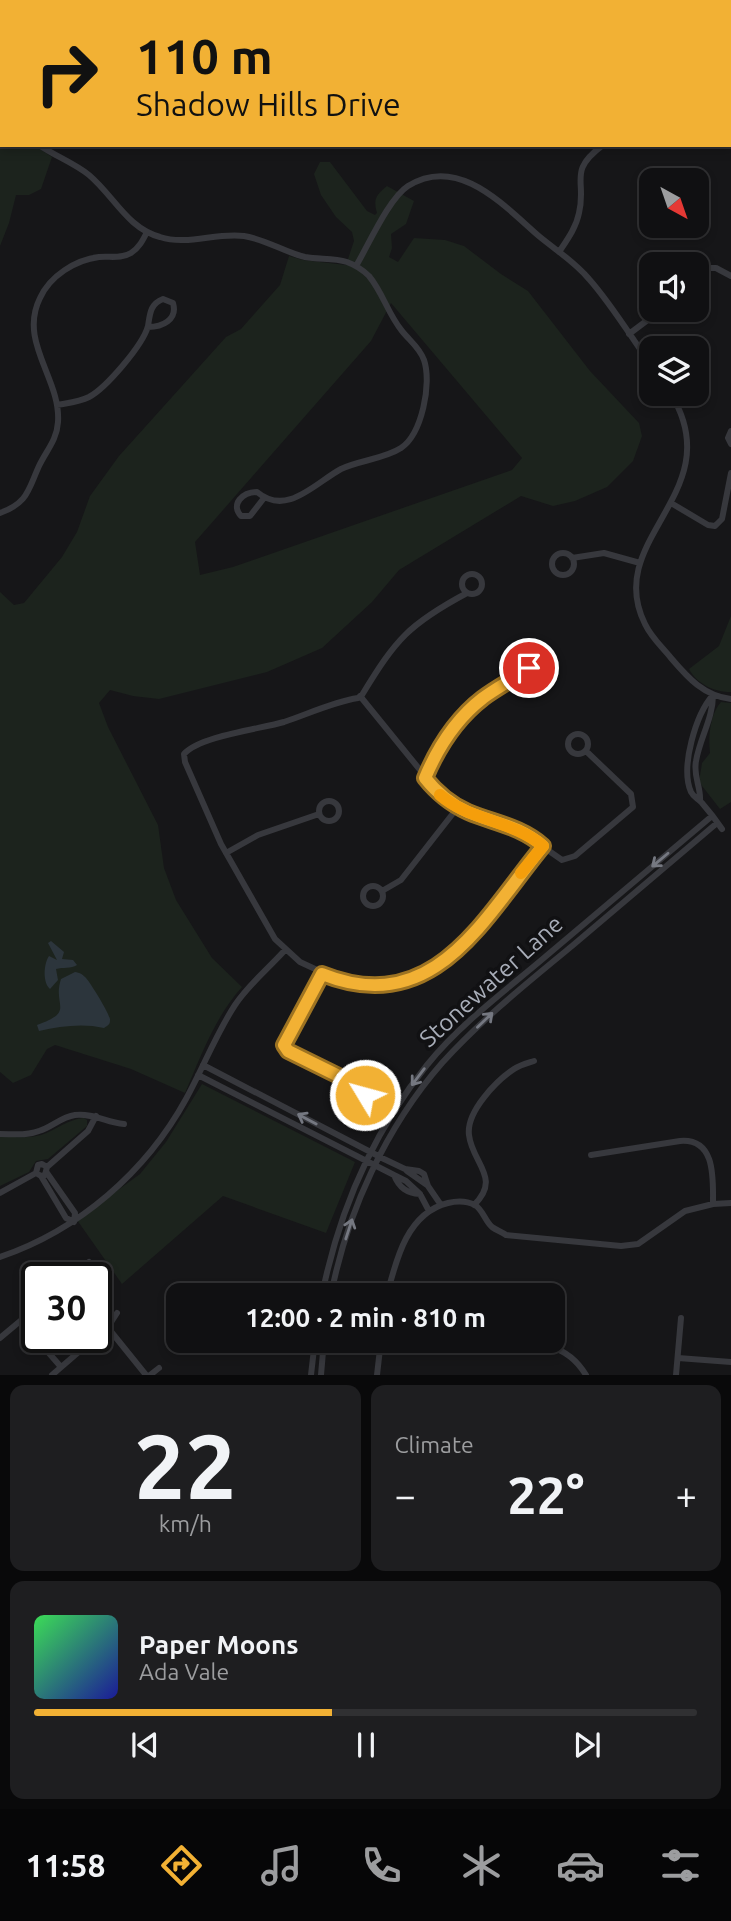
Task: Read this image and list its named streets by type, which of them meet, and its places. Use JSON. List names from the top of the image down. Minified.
{"streets":{"street":["Stonewater Lane"]},"north":"bottom right","page":{"turn":["110 m","Shadow Hills Drive"],"limit":"30","trip":"12:00 · 2 min · 810 m","tile":[["22","km/h"],"Climate"],"heat":["−","22°","+"],"song":["Paper Moons","Ada Vale"],"tabs":"11:58"}}
